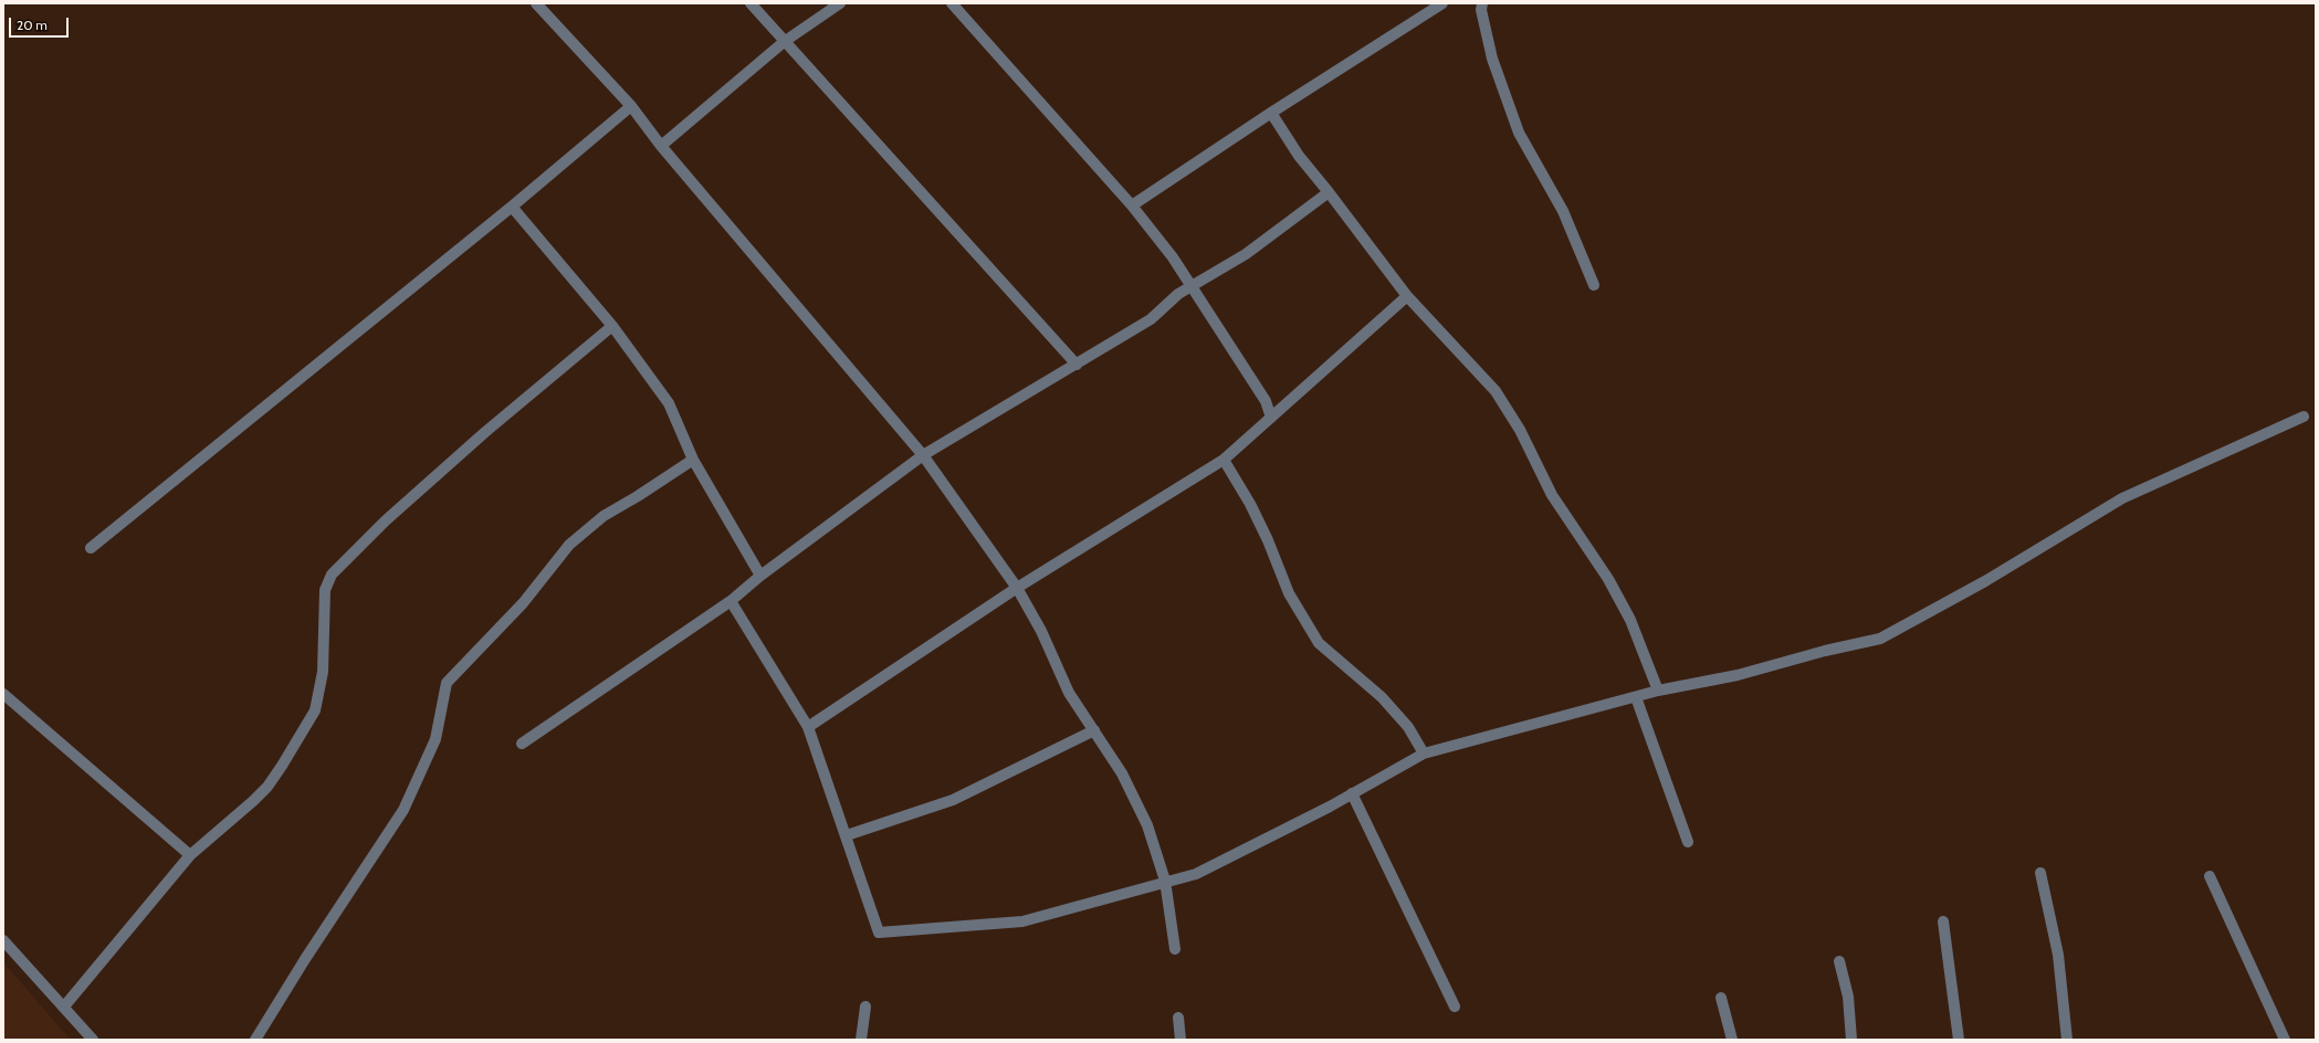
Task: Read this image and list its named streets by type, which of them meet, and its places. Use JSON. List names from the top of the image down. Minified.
{"scale_bar":"20 m"}
